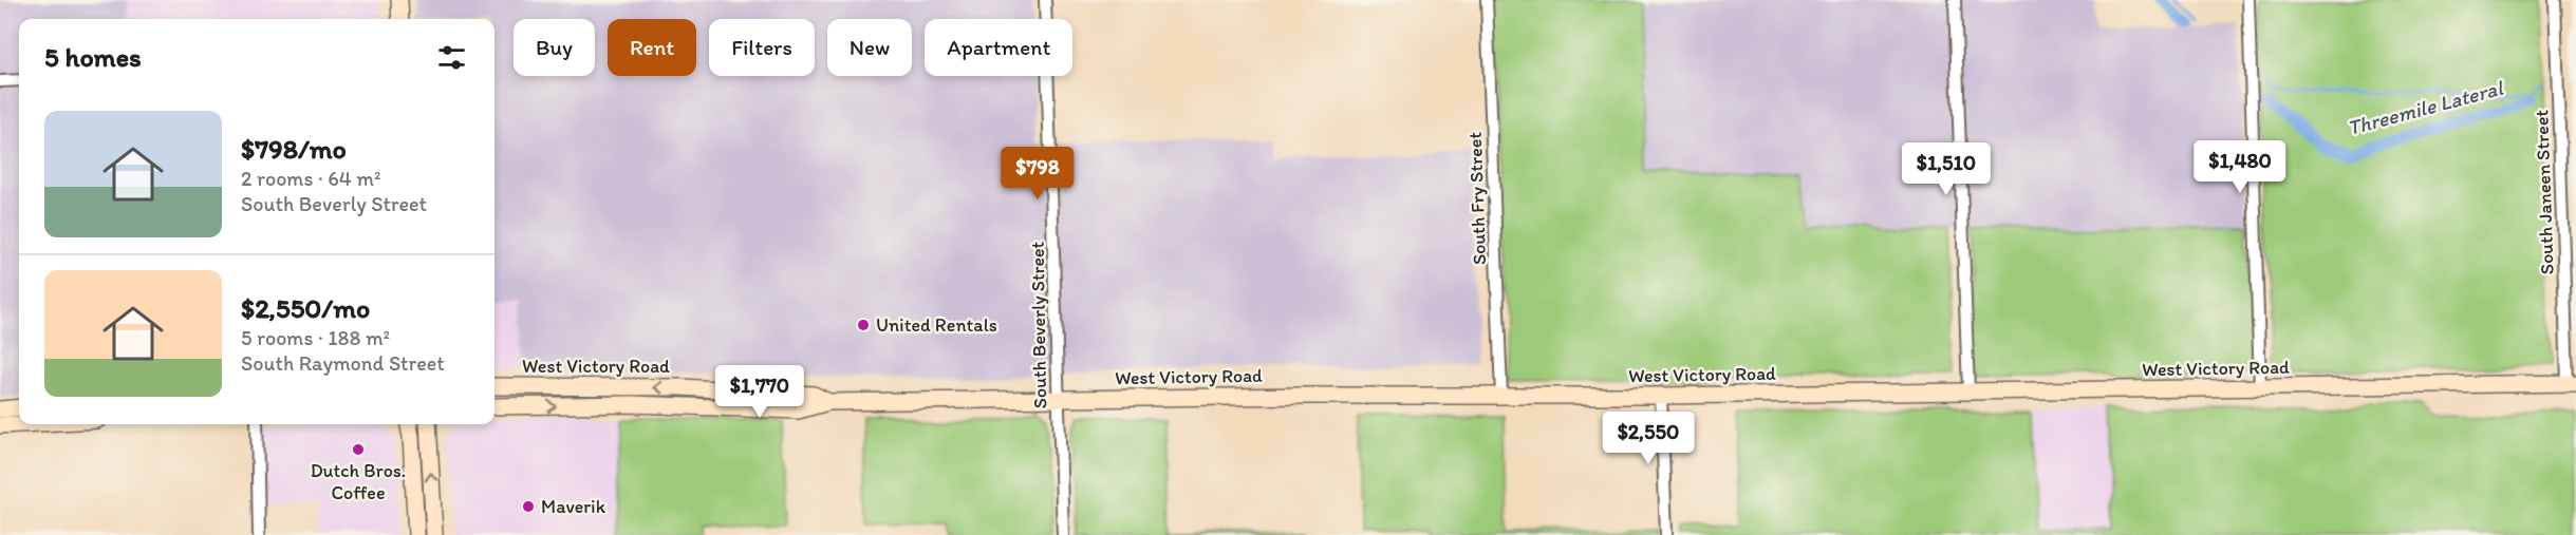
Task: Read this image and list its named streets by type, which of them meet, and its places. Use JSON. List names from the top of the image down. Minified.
{"streets":{"main road":["West Victory Road"],"street":["South Janeen Street","South Fry Street","South Beverly Street"]},"crossings":[["South Janeen Street","West Victory Road"],["South Fry Street","West Victory Road"],["South Beverly Street","West Victory Road"]],"water":["Threemile Lateral"],"places":["United Rentals","Dutch Bros. Coffee","Maverik"],"page":{"chip":["Buy","Rent","Filters","New","Apartment"],"heading":"5 homes","list":[{"name":"$798/mo","note":"2 rooms · 64 m² · South Beverly Street"},{"name":"$2,550/mo","note":"5 rooms · 188 m² · South Raymond Street"}],"price":["$1,480","$1,510","$798","$1,770","$2,550"]}}
